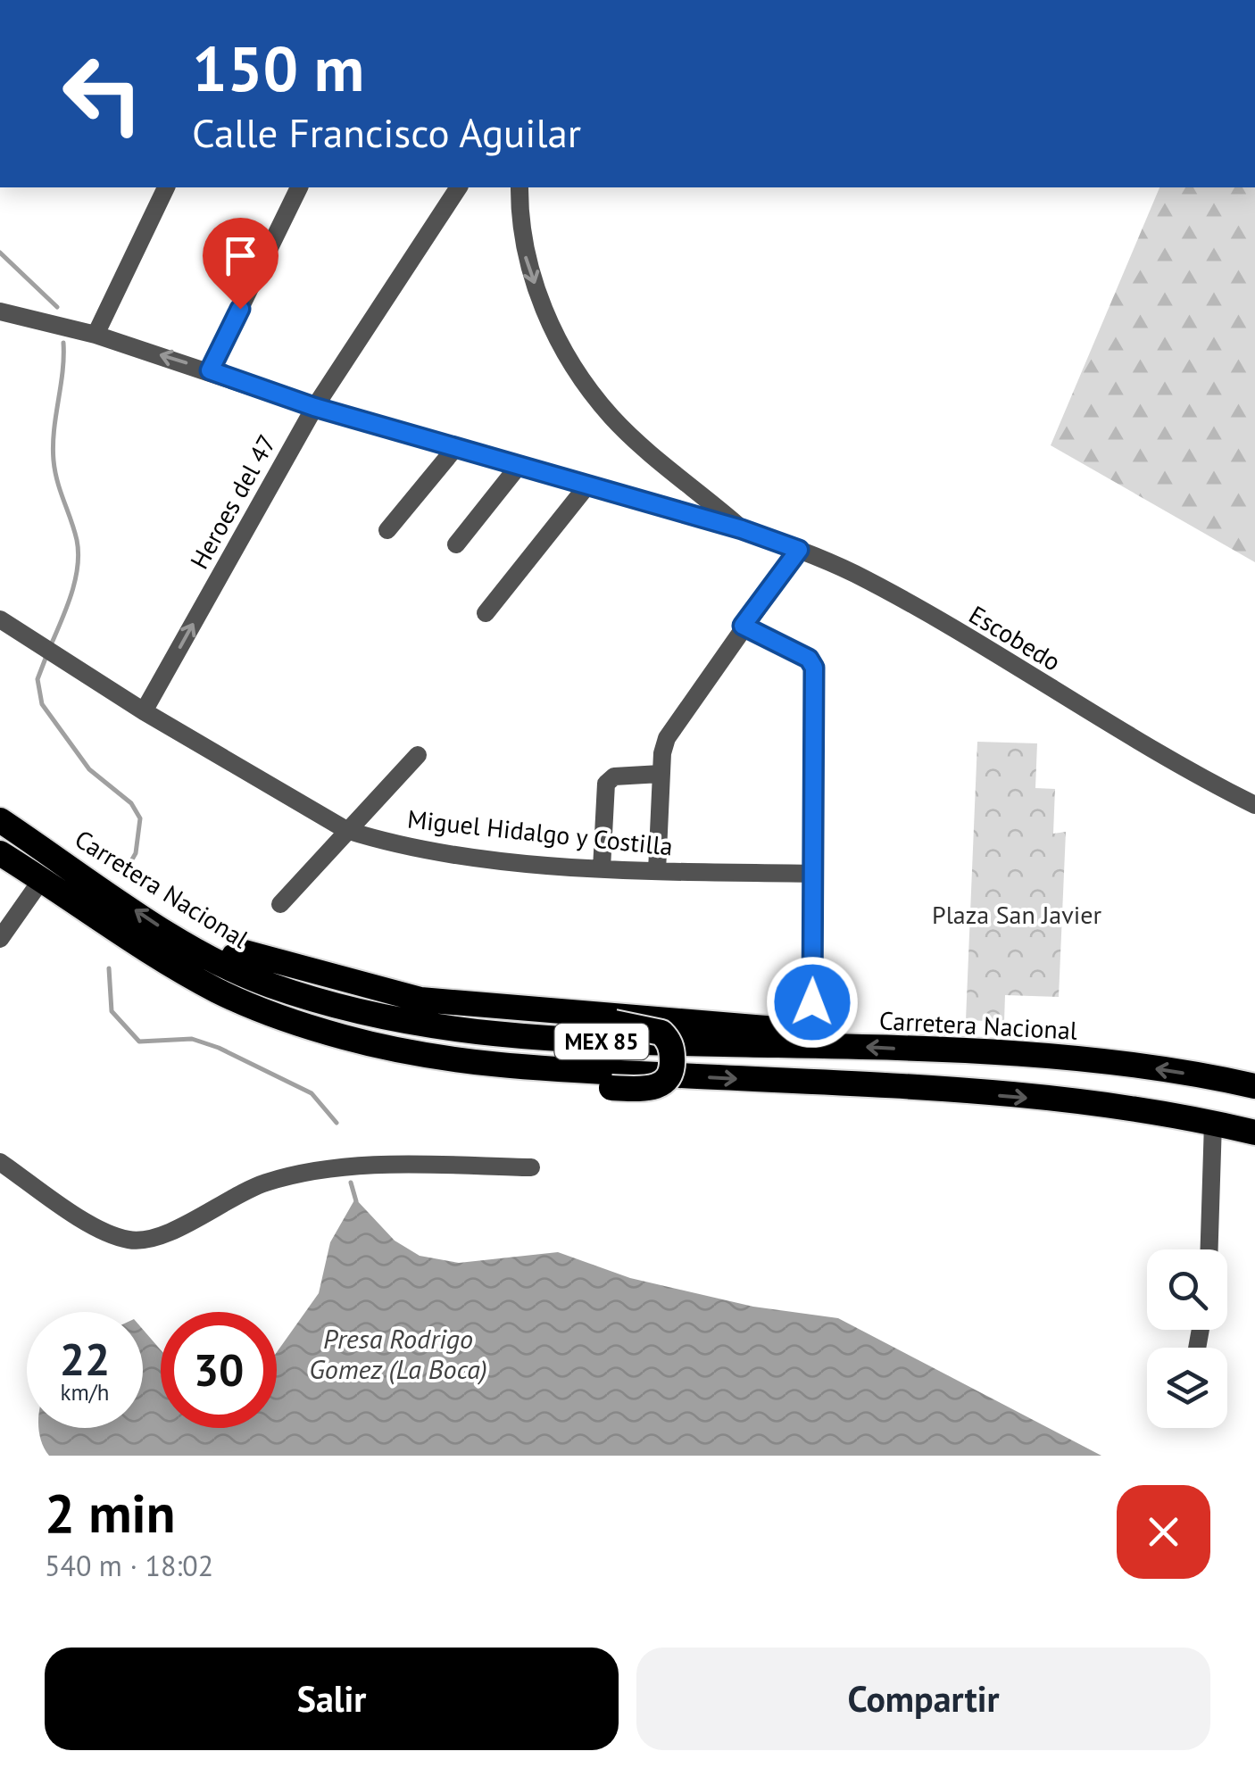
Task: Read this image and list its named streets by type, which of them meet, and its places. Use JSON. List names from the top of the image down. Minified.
{"streets":{"highway":["Carretera Nacional","MEX 85"],"street":["Heroes del 47","Escobedo","Miguel Hidalgo y Costilla"]},"crossings":[["Heroes del 47","Escobedo"],["Heroes del 47","Miguel Hidalgo y Costilla"],["Carretera Nacional","MEX 85"]],"one_way":["Heroes del 47"],"water":["Presa Rodrigo Gomez (La Boca)"],"parks":["Plaza San Javier"],"page":{"turn":["150 m","Calle Francisco Aguilar"],"speed":"22 km/h","limit":"30","heading":["2 min","540 m · 18:02"],"buttons":["Salir","Compartir"]}}
